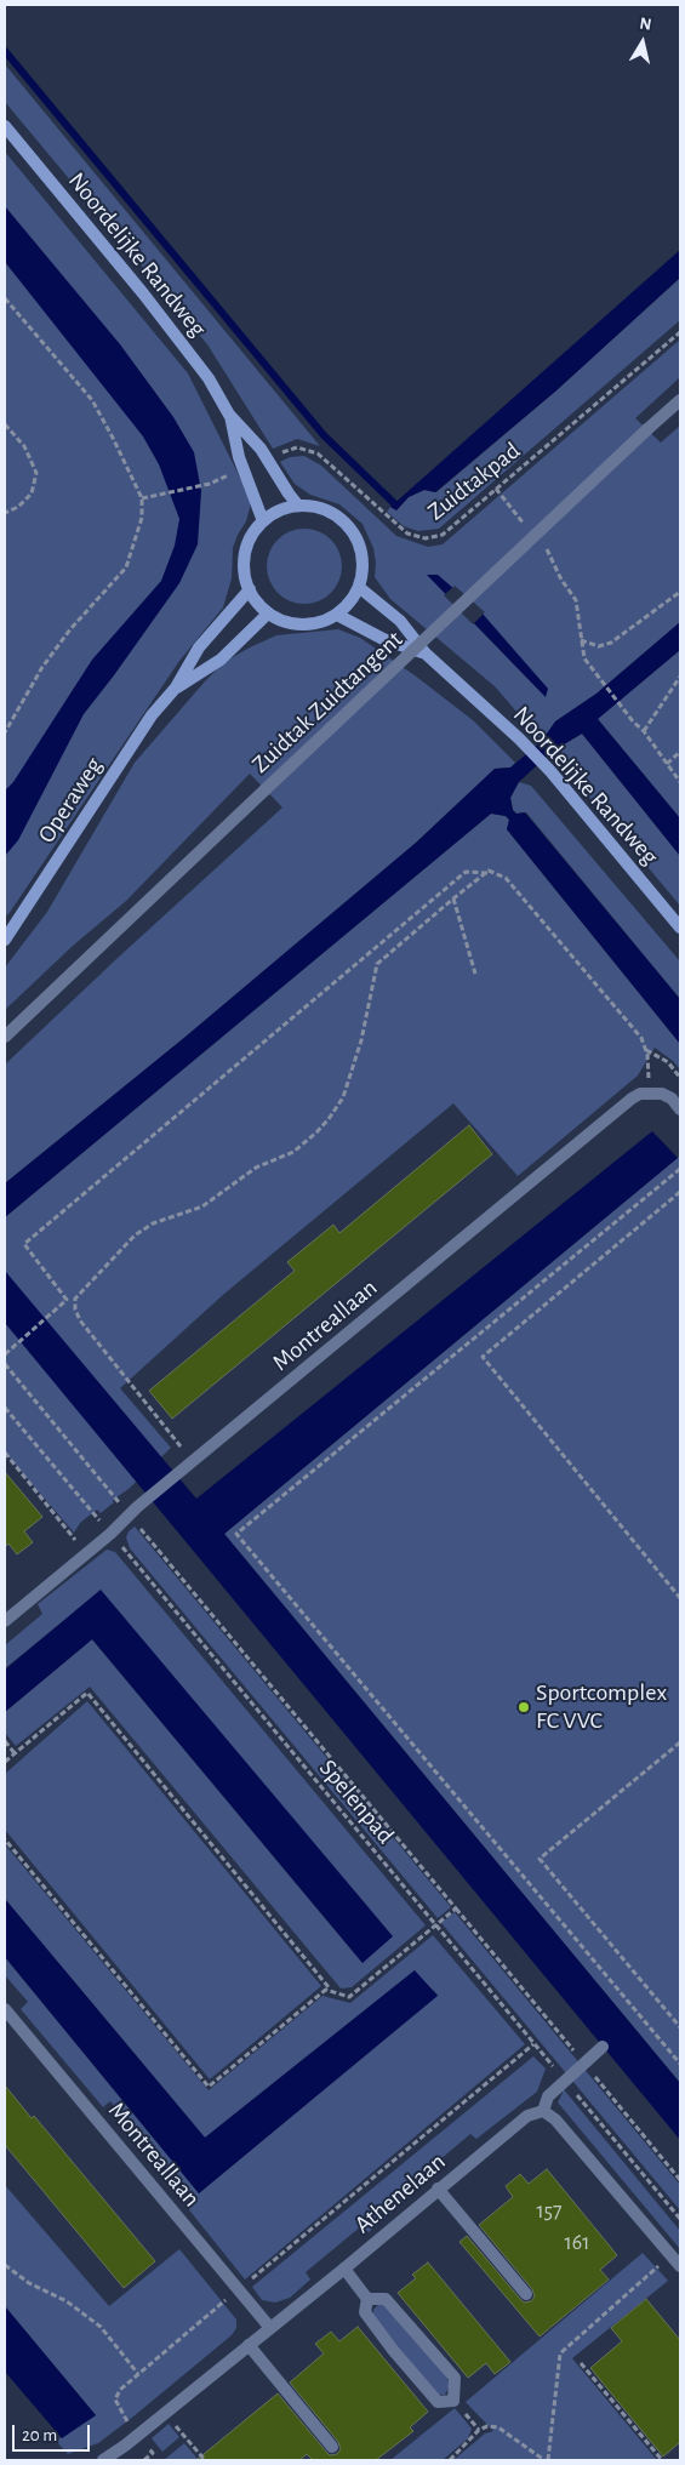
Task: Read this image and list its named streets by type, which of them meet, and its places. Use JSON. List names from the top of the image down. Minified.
{"streets":{"main road":["Noordelijke Randweg","Operaweg"],"street":["Zuidtak Zuidtangent","Montreallaan","Athenelaan"],"path":["Zuidtakpad","Spelenpad"]},"crossings":[["Noordelijke Randweg","Zuidtakpad"],["Noordelijke Randweg","Operaweg"],["Montreallaan","Spelenpad"],["Montreallaan","Athenelaan"]],"places":["Sportcomplex FC VVC"],"house_numbers":["157","161"],"scale_bar":"20 m","north":"top"}
